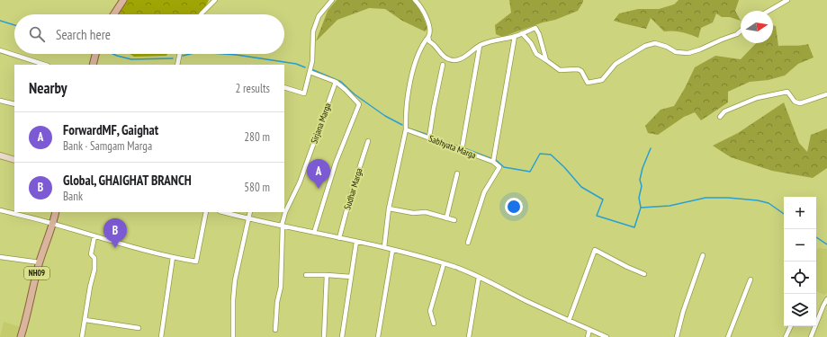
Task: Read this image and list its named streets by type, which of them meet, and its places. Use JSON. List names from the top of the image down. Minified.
{"streets":{"main road":["NH09"],"street":["Sirjana Marga","Sabhyata Marga","Sudhar Marga"]},"north":"right","page":{"search":"Search here","heading":["Nearby","2 results"],"list":[{"mark":"A","name":"ForwardMF, Gaighat","note":"Bank · Samgam Marga","value":"280 m"},{"mark":"B","name":"Global, GHAIGHAT BRANCH","note":"Bank","value":"580 m"}],"pins":["A","B"],"map_buttons":["+","−"]}}
